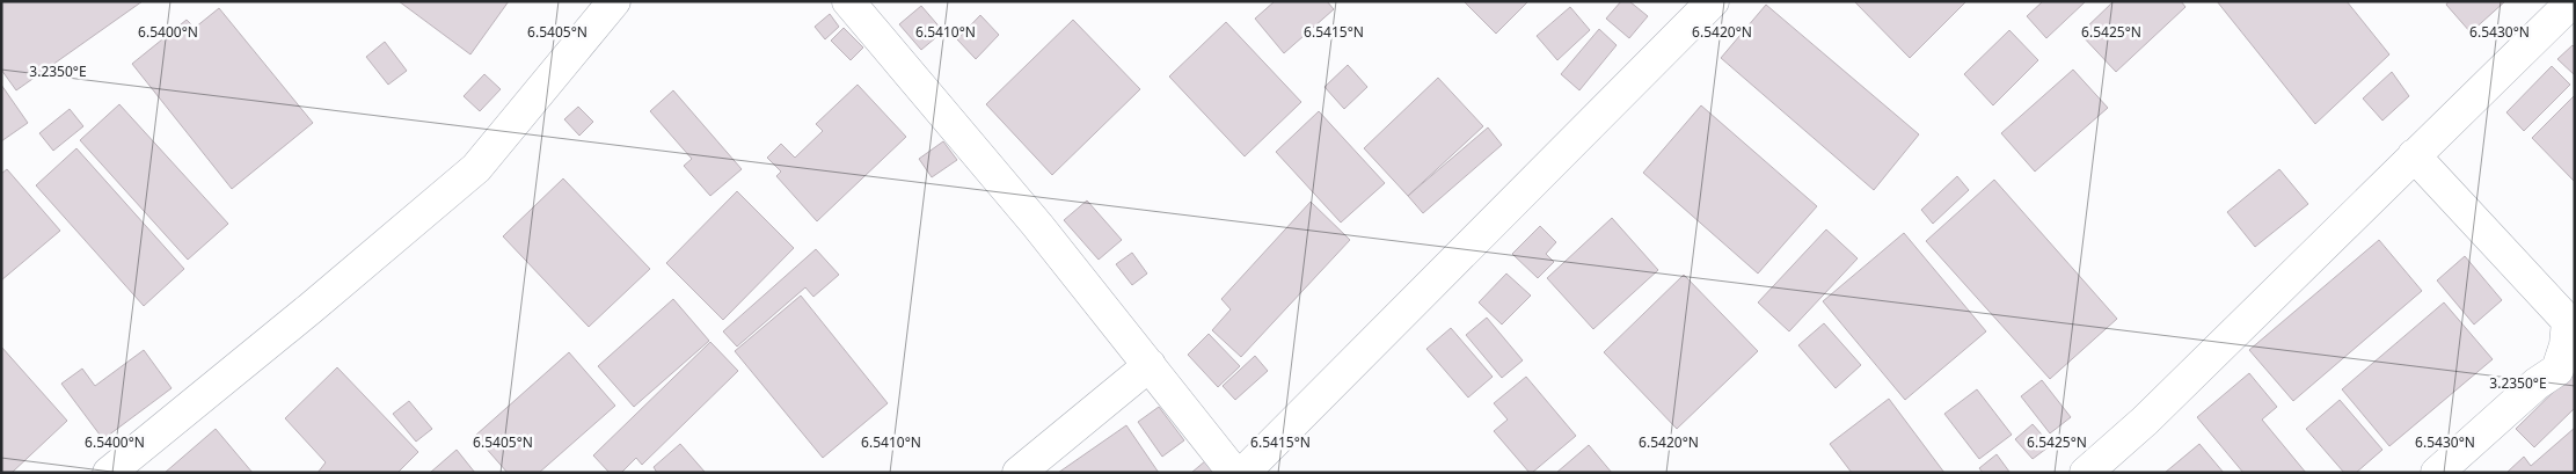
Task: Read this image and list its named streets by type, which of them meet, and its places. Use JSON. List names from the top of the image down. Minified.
{"coordinates":["6.5400°N","6.5405°N","6.5410°N","6.5415°N","6.5420°N","6.5425°N","6.5430°N","3.2350°E"]}
